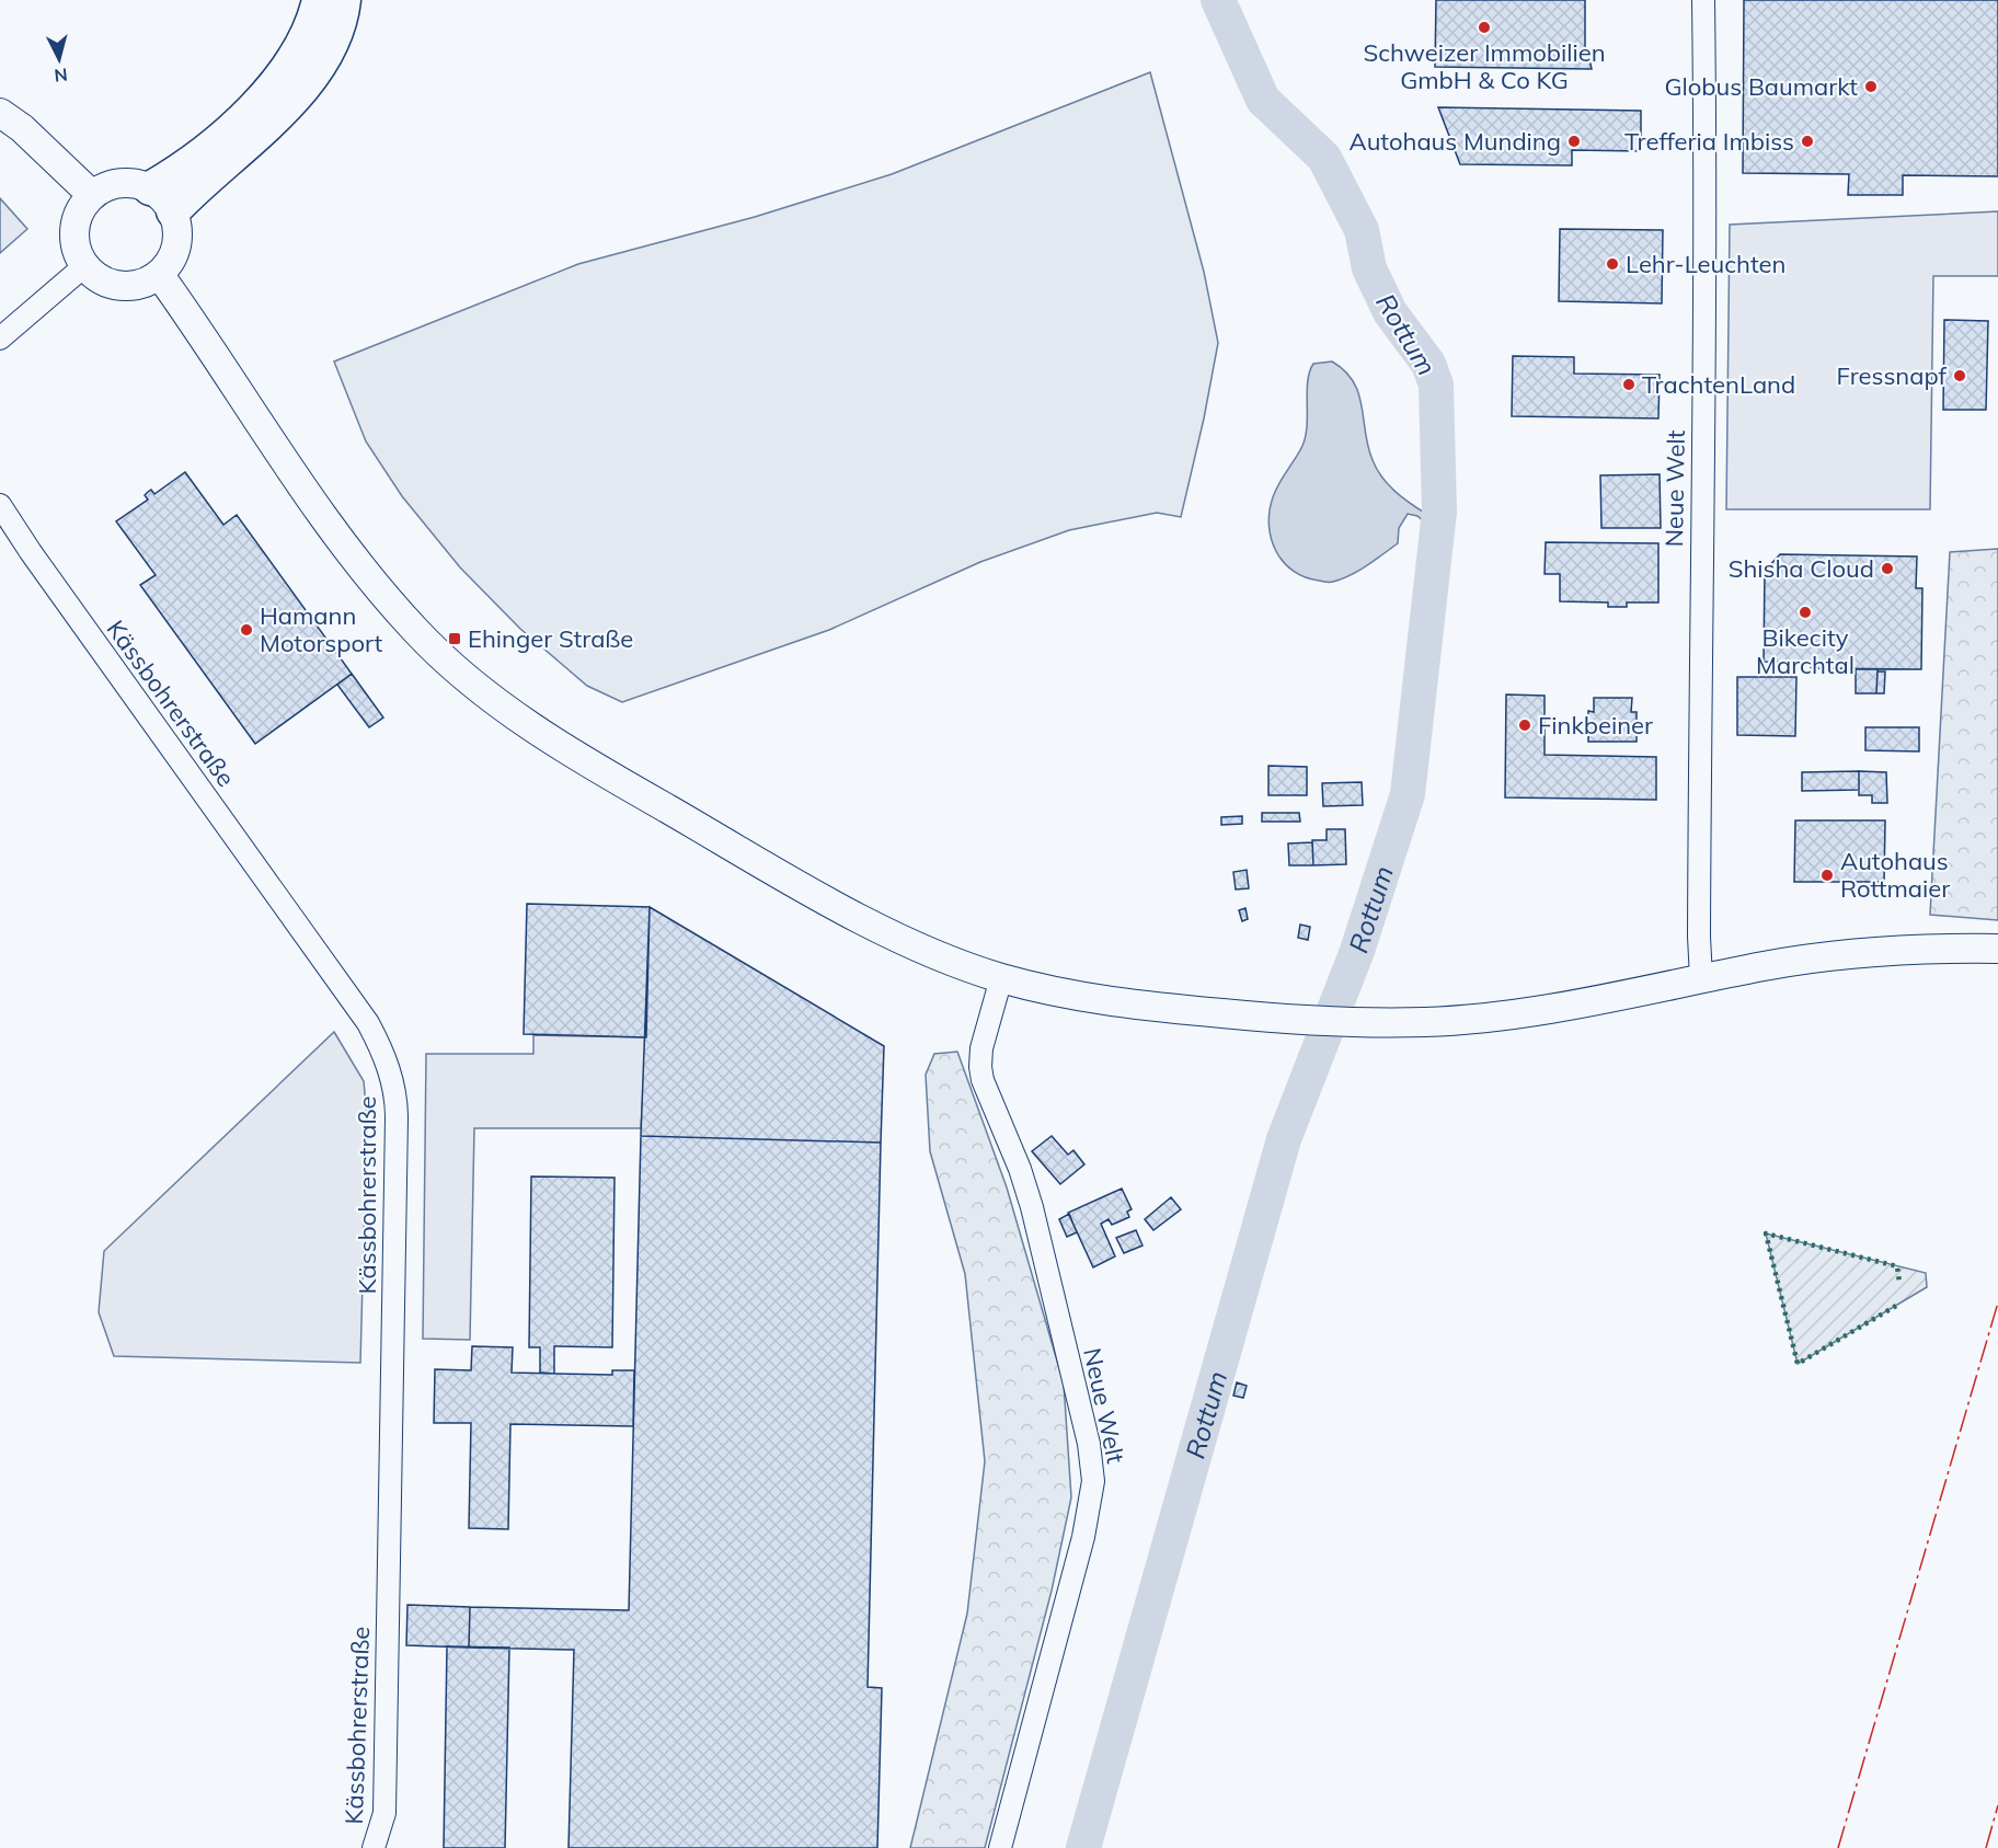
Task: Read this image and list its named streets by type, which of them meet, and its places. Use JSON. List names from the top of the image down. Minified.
{"streets":{"street":["Neue Welt","Kässbohrerstraße"]},"water":["Rottum"],"places":{"other":["Schweizer Immobilien GmbH & Co KG","Globus Baumarkt","Autohaus Munding","Trefferia Imbiss","Lehr-Leuchten","Fressnapf","TrachtenLand","Shisha Cloud","Bikecity Marchtal","Hamann Motorsport","Finkbeiner","Autohaus Rottmaier"],"transit":["Ehinger Straße"]},"north":"bottom"}
